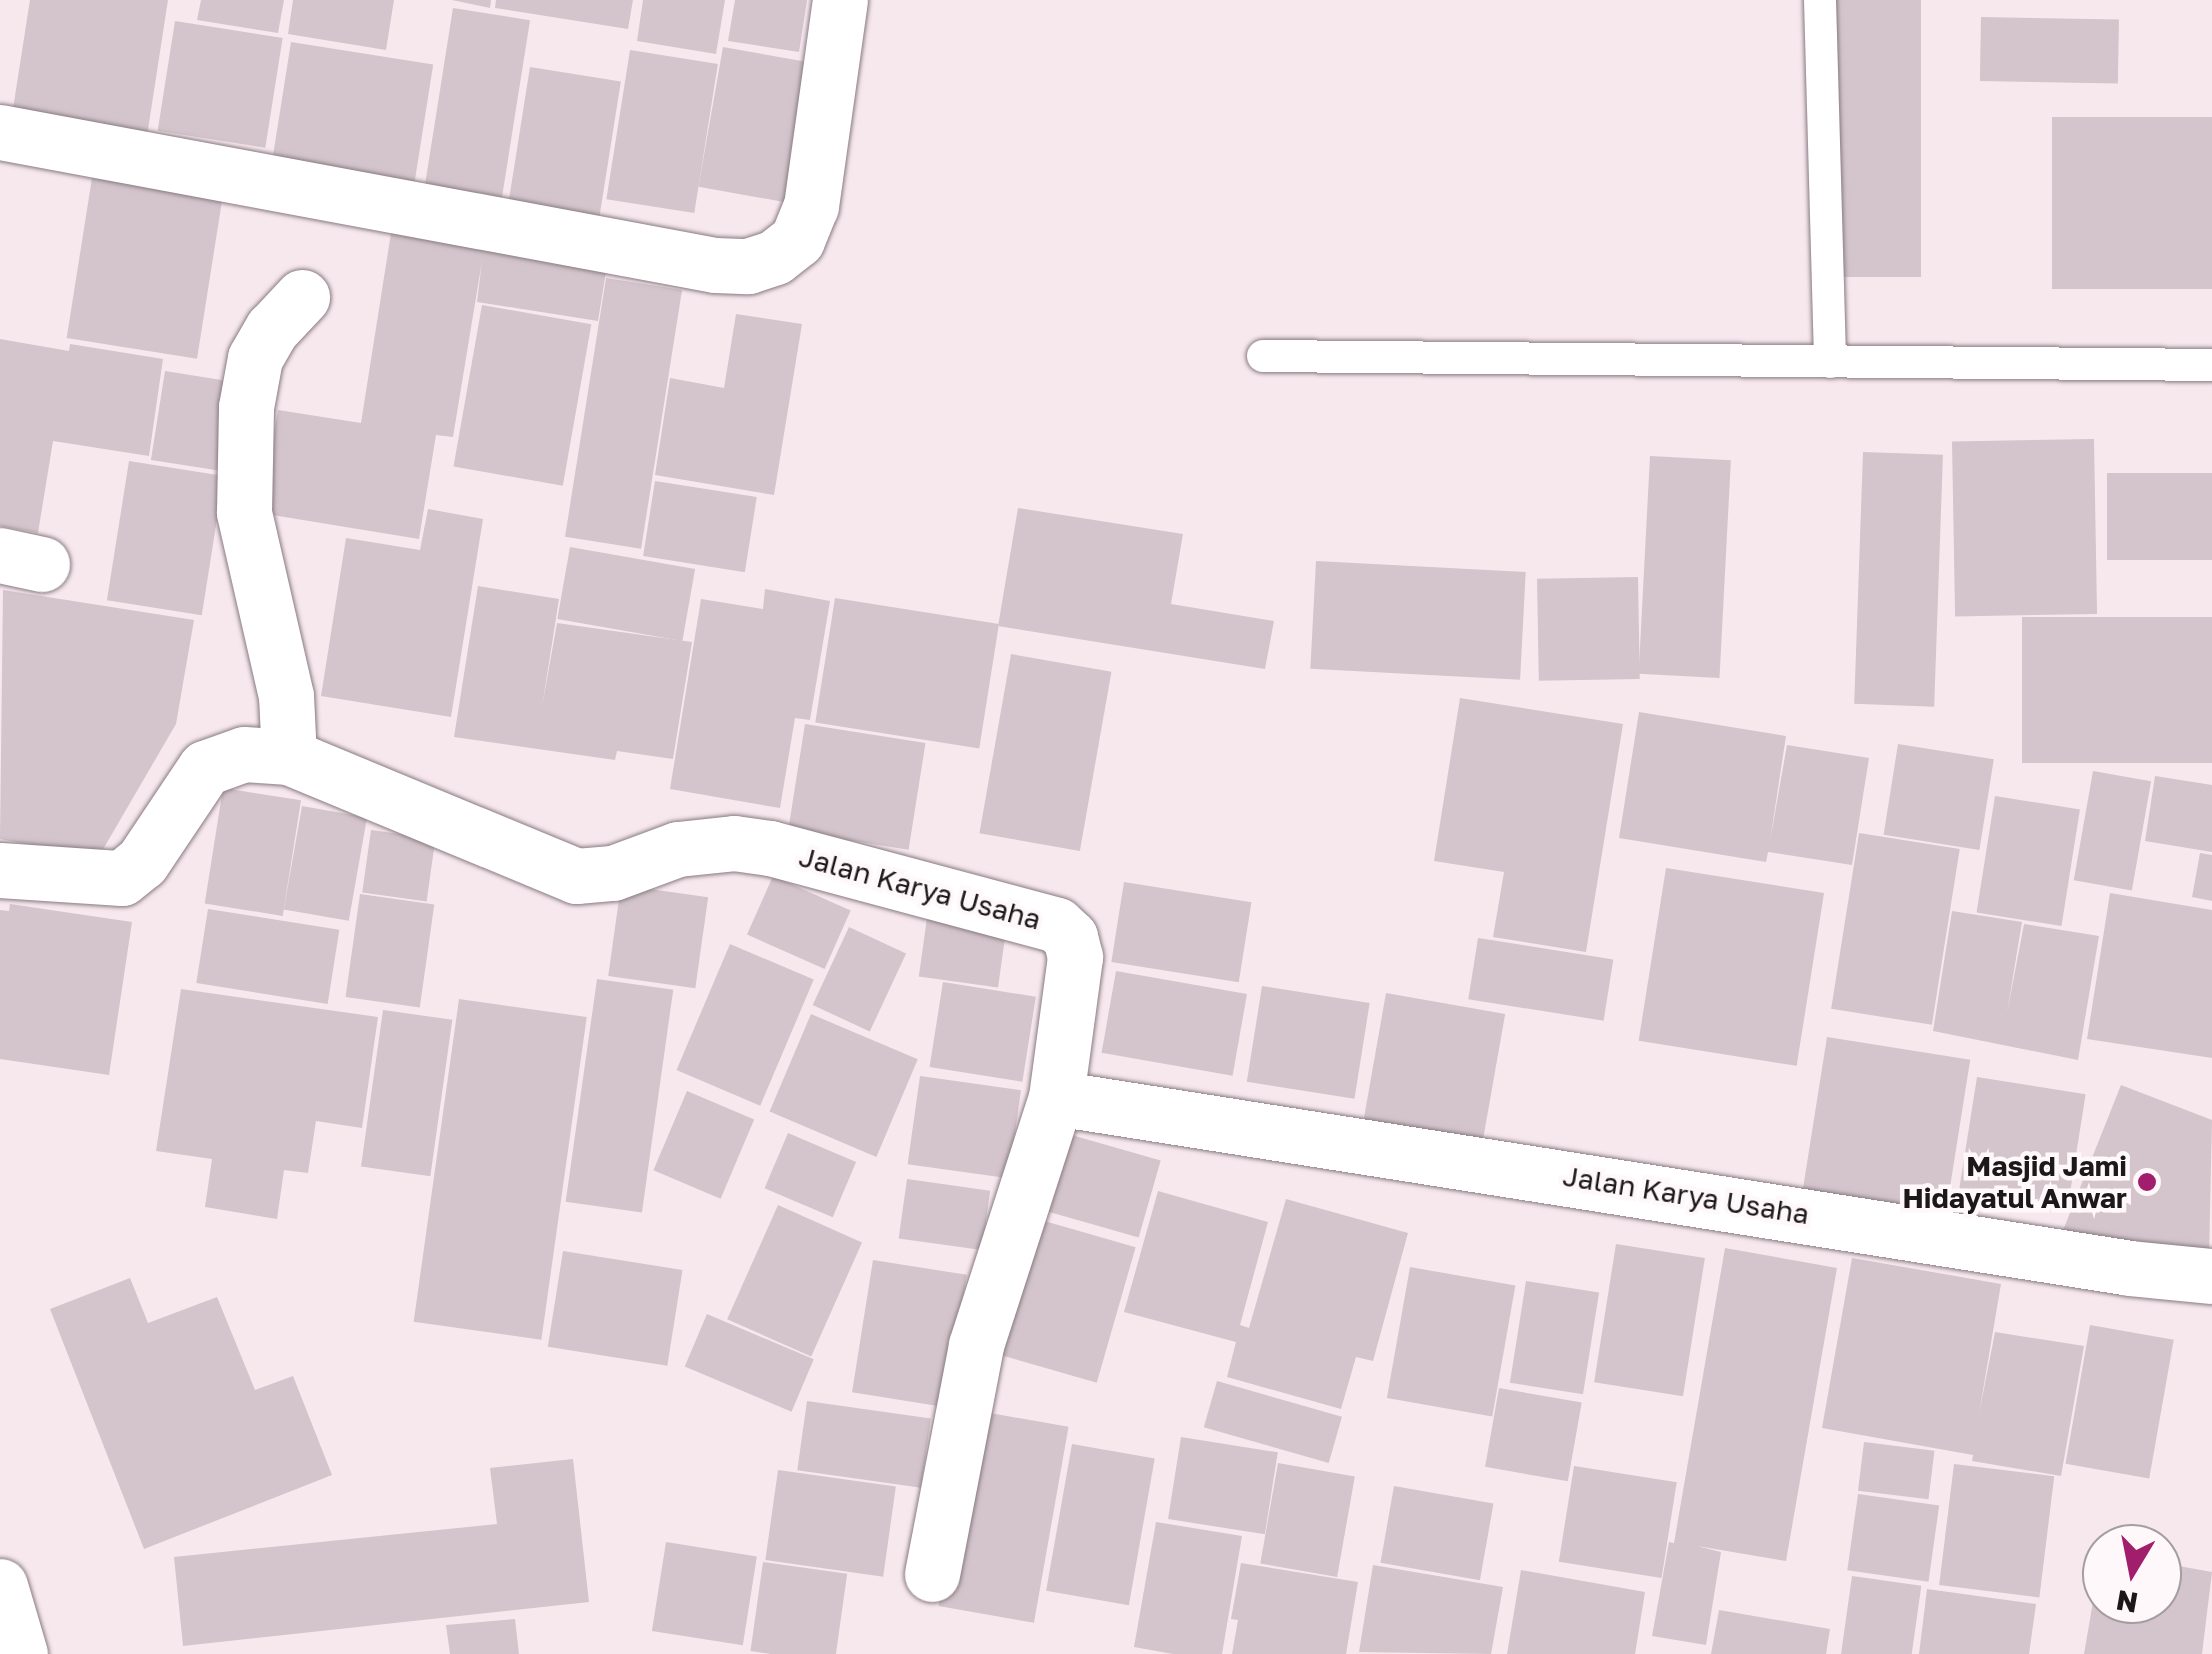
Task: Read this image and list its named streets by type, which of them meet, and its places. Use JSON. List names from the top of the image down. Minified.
{"streets":{"street":["Jalan Karya Usaha"]},"places":["Masjid Jami Hidayatul Anwar"],"north":"bottom"}
